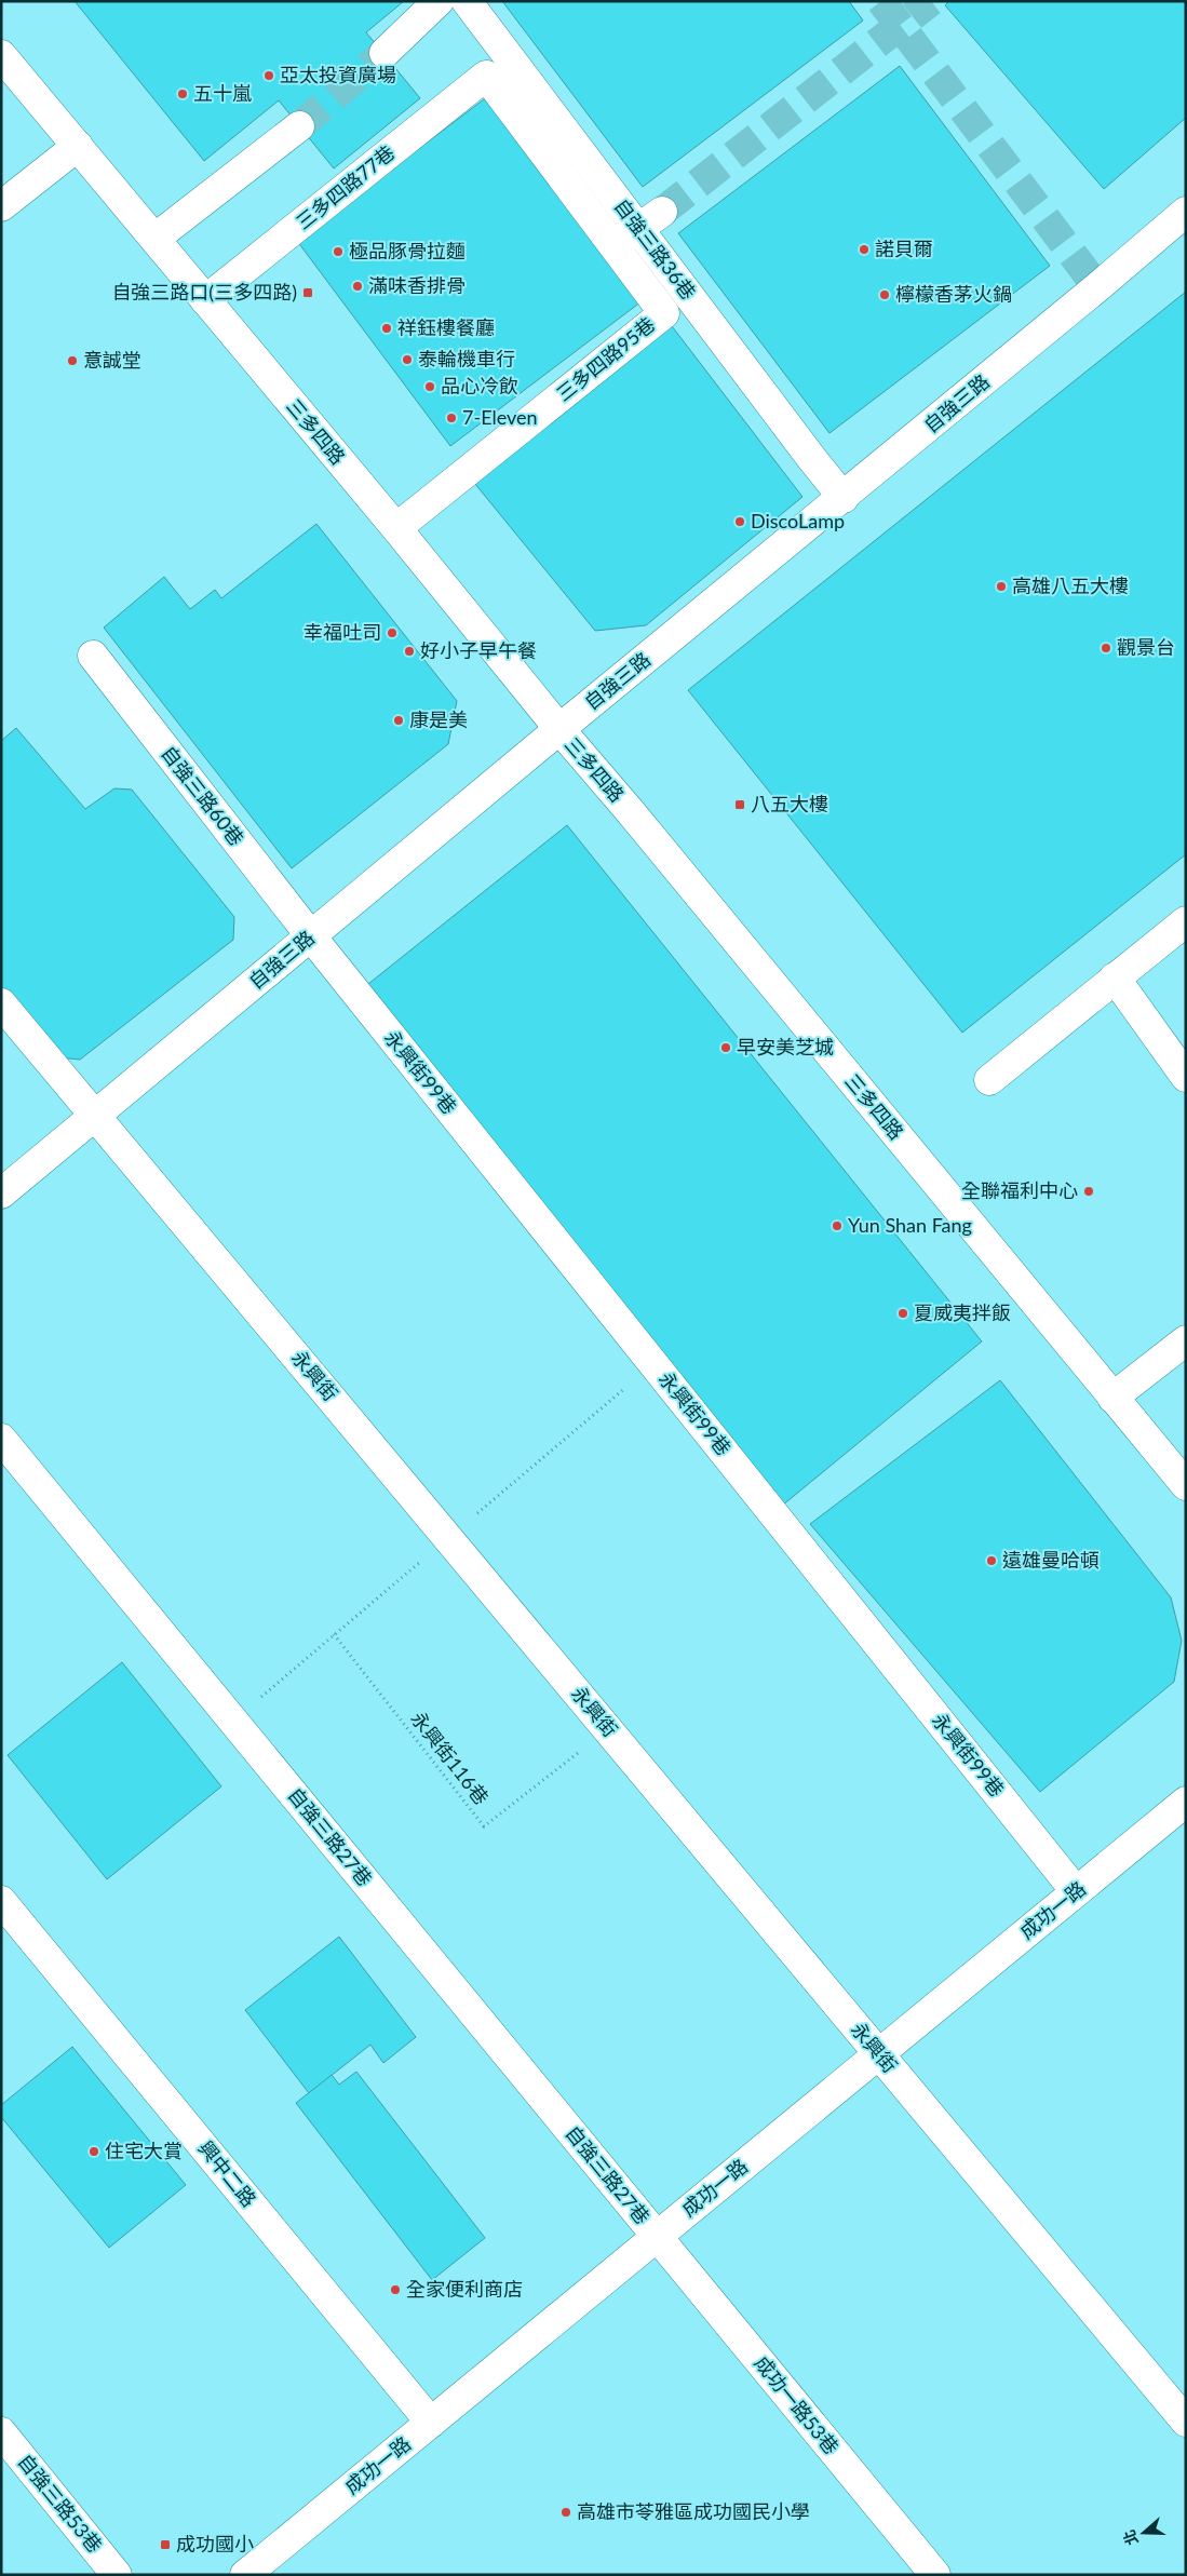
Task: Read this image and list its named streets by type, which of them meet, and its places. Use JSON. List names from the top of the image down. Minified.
{"streets":{"street":["三多四路77巷","自強三路36巷","三多四路95巷","自強三路","三多四路","自強三路60巷","永興街99巷","永興街","自強三路27巷","成功一路","興中二路","成功一路53巷","自強三路53巷"],"path":["永興街116巷"]},"crossings":[["三多四路77巷","三多四路95巷"],["三多四路77巷","三多四路"],["自強三路36巷","自強三路"],["三多四路95巷","三多四路"],["自強三路","三多四路"],["自強三路","自強三路60巷"],["自強三路","永興街99巷"],["自強三路","永興街"],["自強三路60巷","永興街99巷"],["永興街99巷","成功一路"],["永興街","永興街116巷"],["永興街","成功一路"],["自強三路27巷","成功一路"],["自強三路27巷","成功一路53巷"],["成功一路","興中二路"],["成功一路","成功一路53巷"]],"places":{"other":["亞太投資廣場","五十嵐","諾貝爾","極品豚骨拉麵","滿味香排骨","檸檬香茅火鍋","祥鈺樓餐廳","泰輪機車行","意誠堂","品心冷飲","7-Eleven","DiscoLamp","高雄八五大樓","幸福吐司","觀景台","好小子早午餐","康是美","早安美芝城","全聯福利中心","Yun Shan Fang","夏威夷拌飯","遠雄曼哈頓","住宅大賞","全家便利商店","高雄市苓雅區成功國民小學"],"transit":["自強三路口(三多四路)","八五大樓","成功國小"]},"north":"left"}
